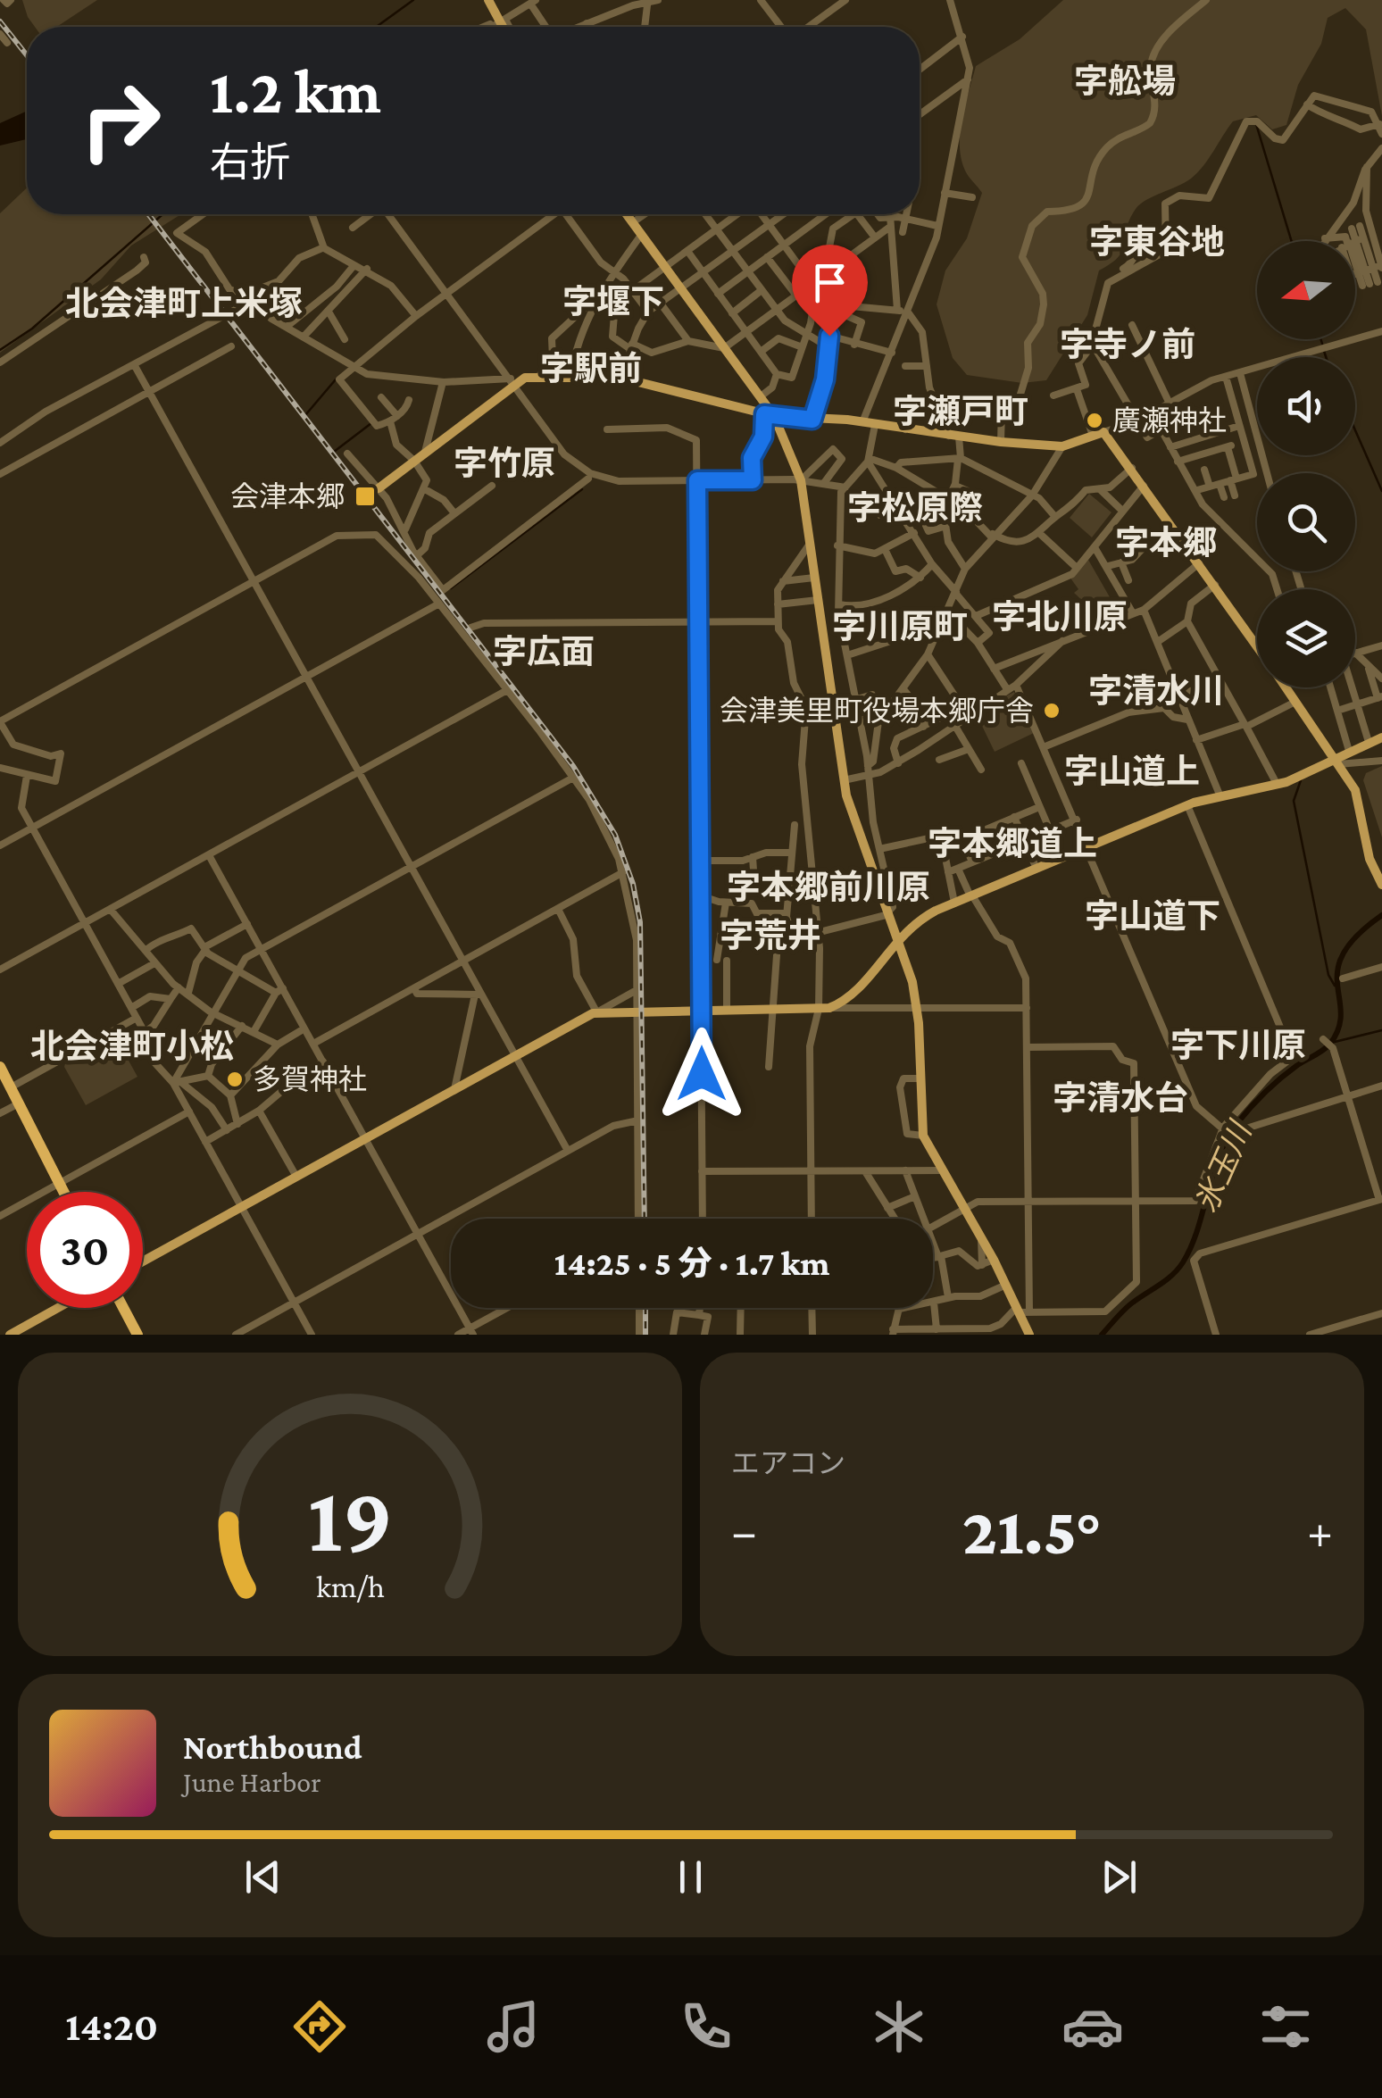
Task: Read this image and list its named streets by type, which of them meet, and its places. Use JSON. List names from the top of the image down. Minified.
{"districts":["字舩場","字東谷地","字堰下","北会津町上米塚","字寺ノ前","字駅前","字瀬戸町","字竹原","字松原際","字本郷","字北川原","字川原町","字広面","字清水川","字山道上","字本郷道上","字本郷前川原","字山道下","字荒井","字下川原","北会津町小松","字清水台"],"water":["氷玉川"],"places":{"other":["廣瀬神社","会津美里町役場本郷庁舎","多賀神社"],"transit":["会津本郷"]},"north":"left","page":{"turn":["1.2 km","右折"],"limit":"30","trip":"14:25 · 5 分 · 1.7 km","tile":"エアコン","heat":["−","21.5°","+"],"song":["Northbound","June Harbor"],"tabs":"14:20","gauge":["19","km/h"]}}
